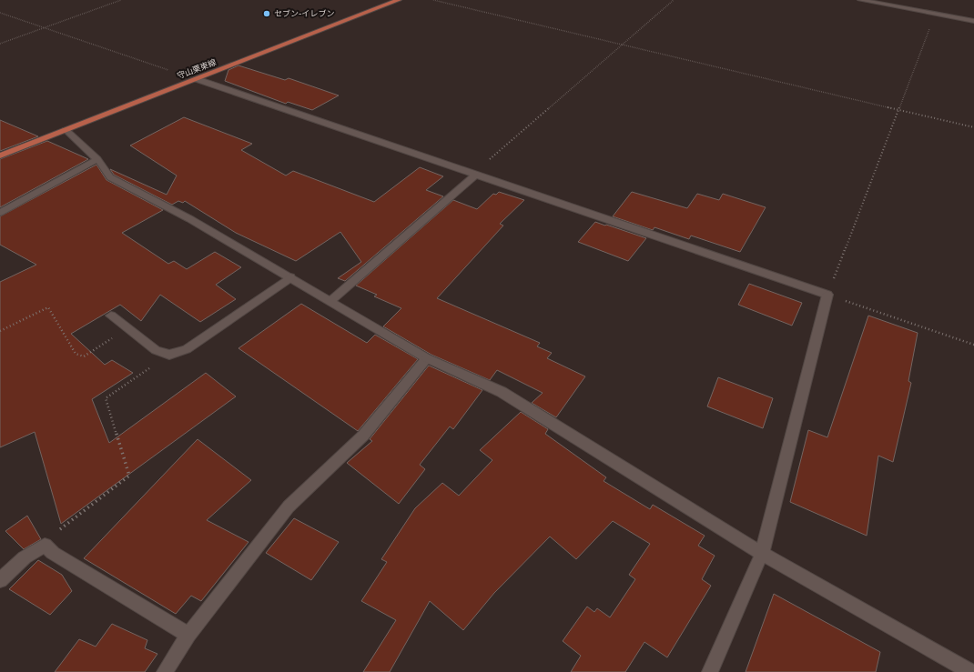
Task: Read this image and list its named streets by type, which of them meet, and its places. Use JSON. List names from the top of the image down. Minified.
{"streets":{"main road":["守山栗東線"]},"places":["セブン-イレブン"]}
